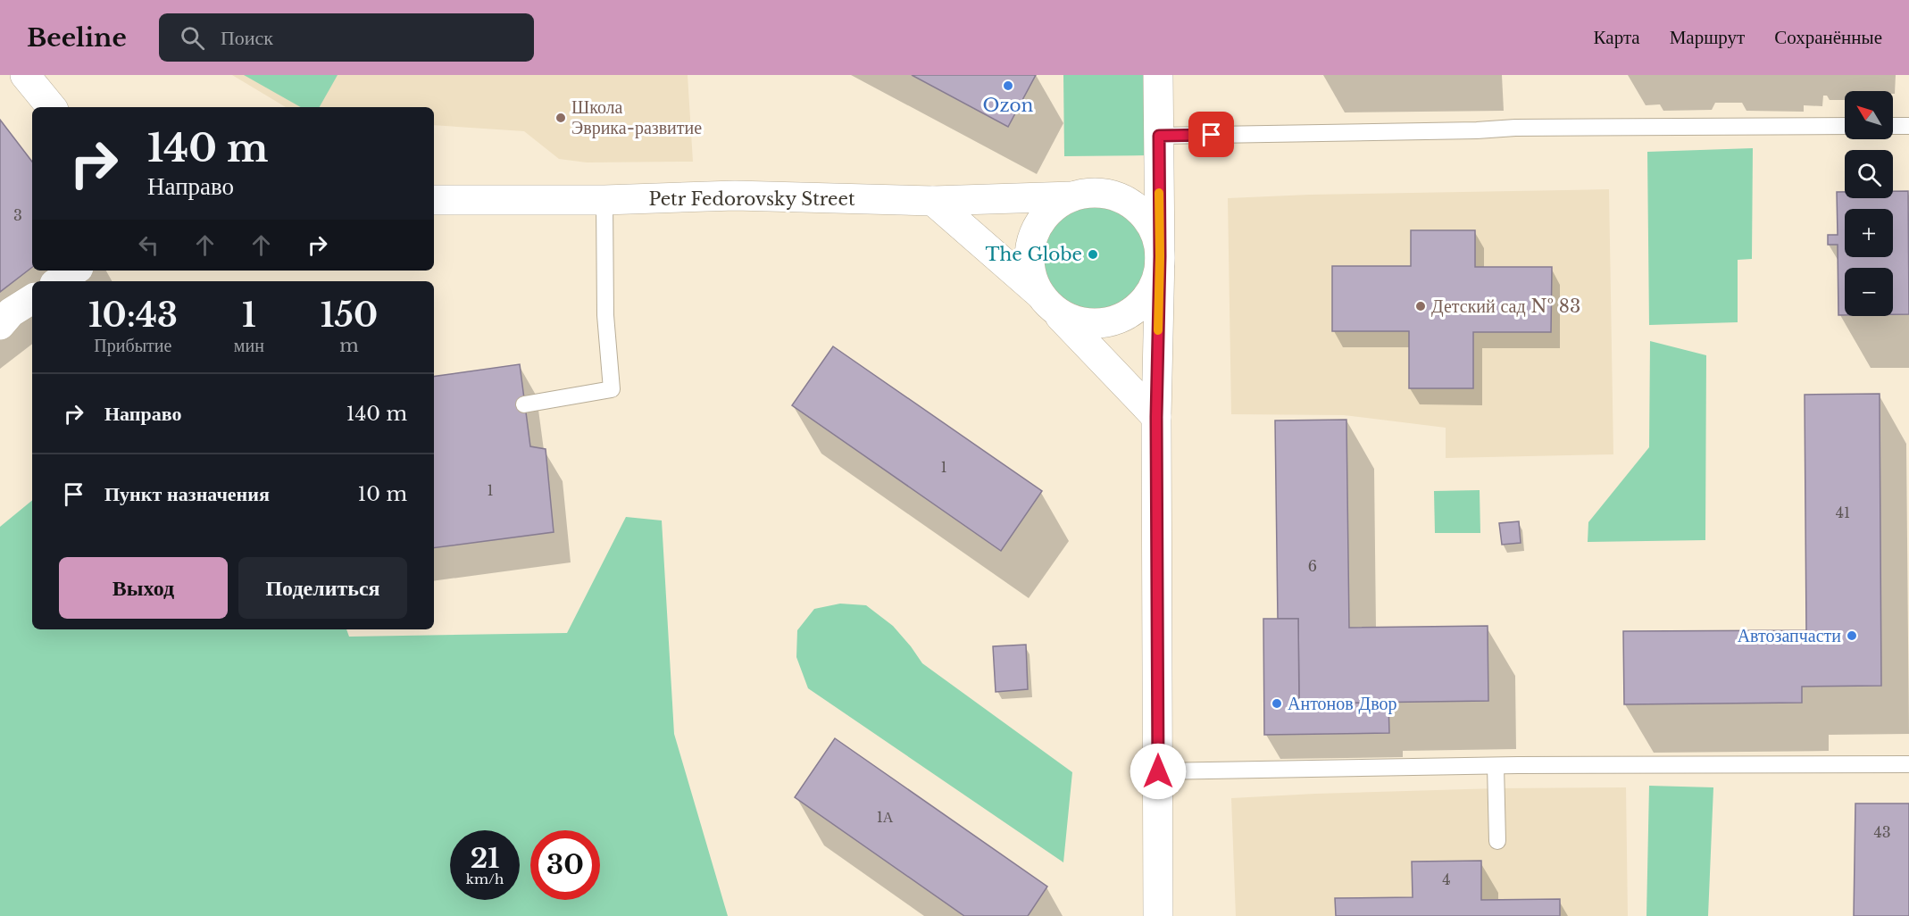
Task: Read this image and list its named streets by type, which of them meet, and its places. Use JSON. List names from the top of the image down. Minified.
{"streets":{"street":["Petr Fedorovsky Street"]},"places":["Ozon","Школа Эврика-развитие","The Globe","Детский сад № 83","Автозапчасти","Антонов Двор"],"house_numbers":["3","1","1","41","6","1А","43","4"],"north":"top left","page":{"header":"Beeline","search":"Поиск","nav":["Карта","Маршрут","Сохранённые"],"map_buttons":["+","−"],"turn":["140 m","Направо"],"eta":["10:43","Прибытие","1","мин","150","m"],"list":[{"name":"Направо","value":"140 m"},{"name":"Пункт назначения","value":"10 m"}],"buttons":["Выход","Поделиться"],"speed":"21 km/h","limit":"30"}}
